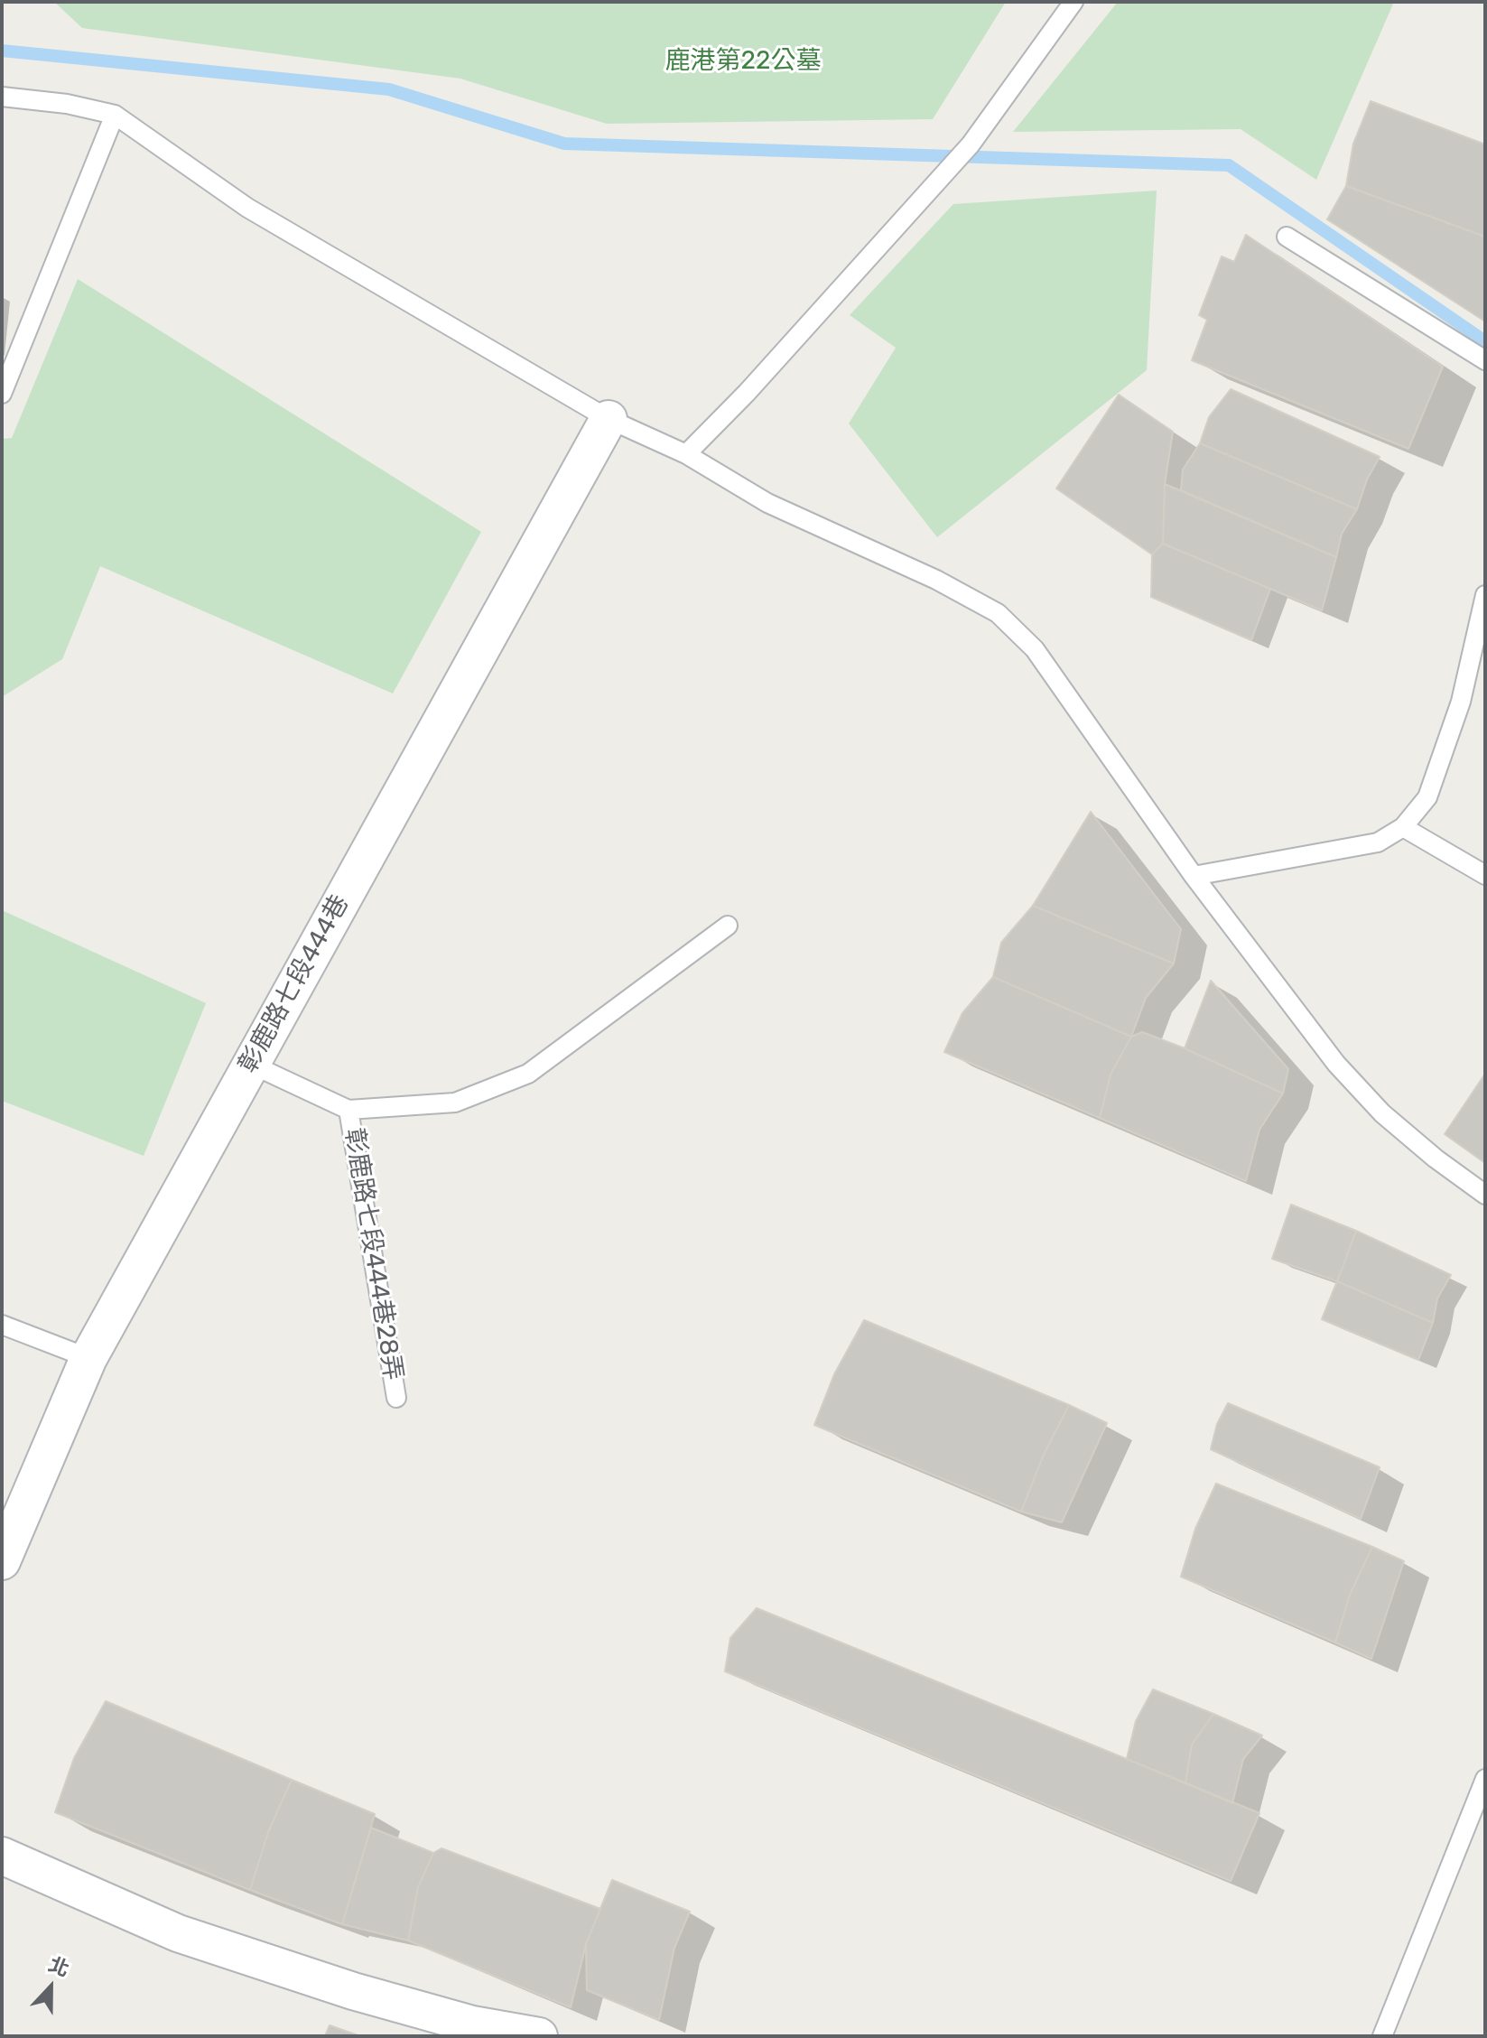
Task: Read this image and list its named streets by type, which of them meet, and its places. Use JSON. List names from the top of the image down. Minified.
{"streets":{"street":["彰鹿路七段444巷"],"lane":["彰鹿路七段444巷28弄"]},"crossings":[["彰鹿路七段444巷","彰鹿路七段444巷28弄"]],"parks":["鹿港第22公墓"],"north":"top"}
